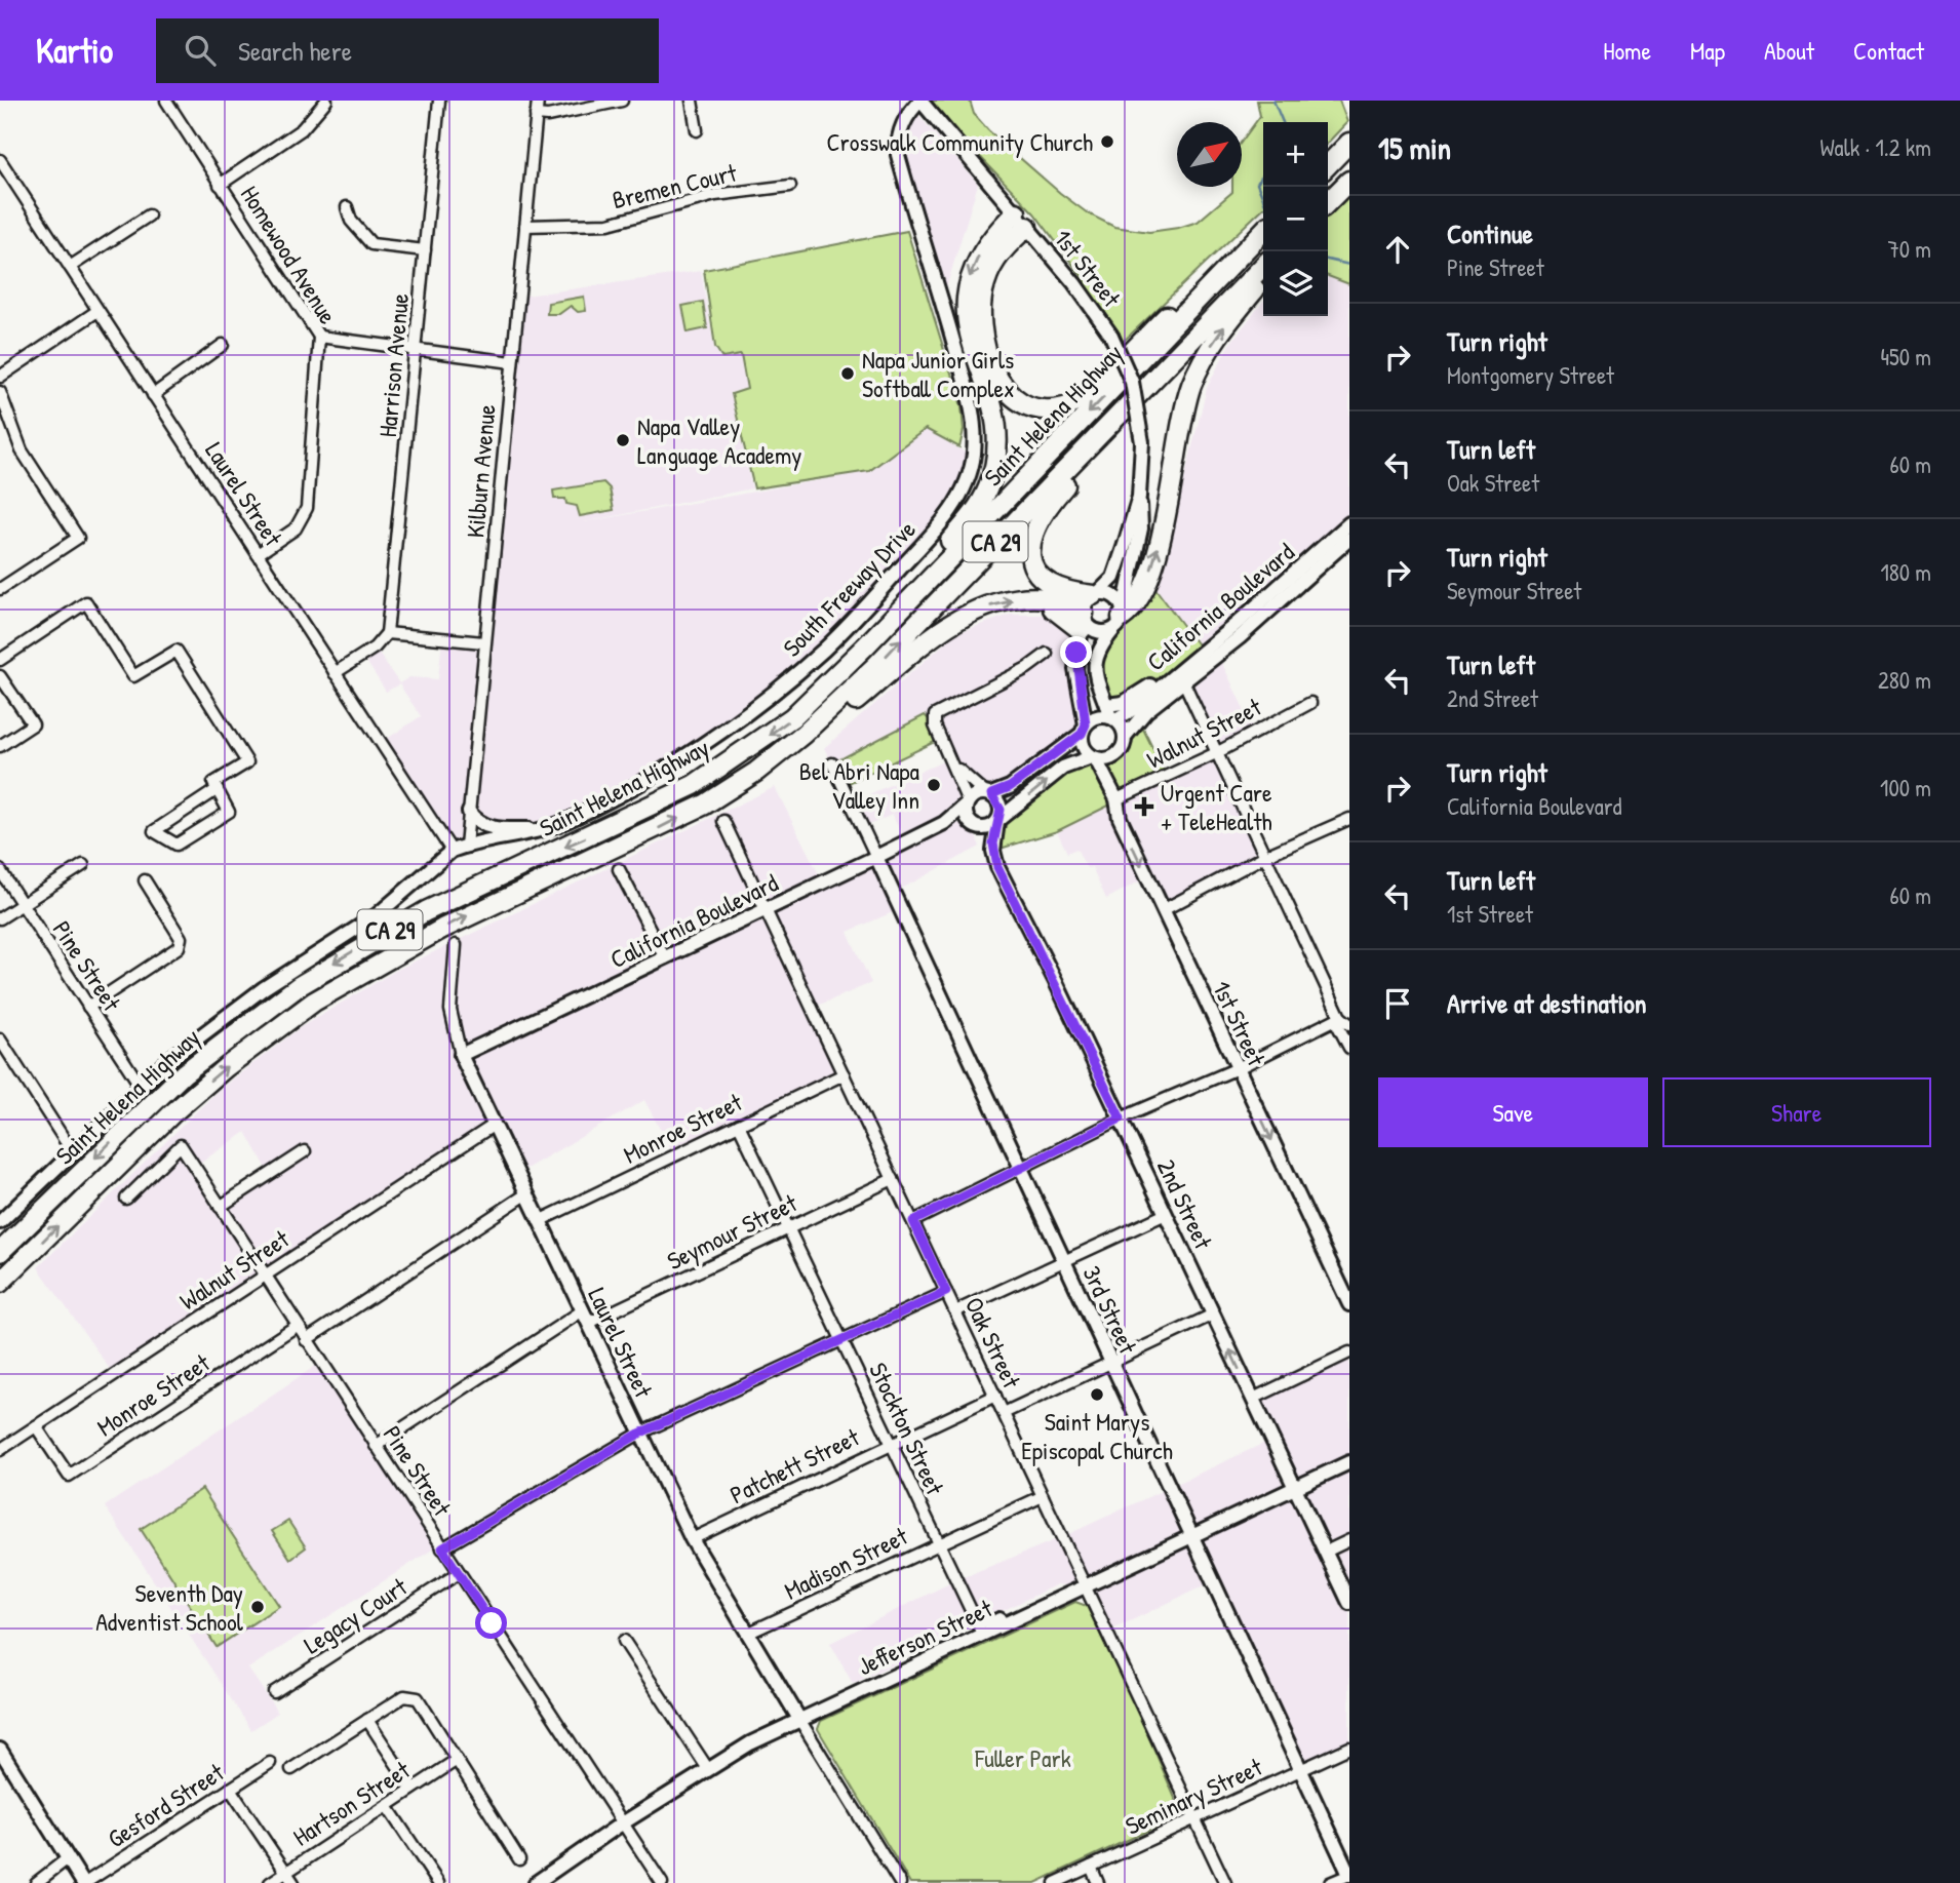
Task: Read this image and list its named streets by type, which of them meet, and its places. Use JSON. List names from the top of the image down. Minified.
{"streets":{"highway":["Saint Helena Highway","CA 29"],"street":["Bremen Court","Homewood Avenue","1st Street","Harrison Avenue","Kilburn Avenue","Laurel Street","South Freeway Drive","California Boulevard","Walnut Street","Pine Street","Monroe Street","2nd Street","Seymour Street","3rd Street","Oak Street","Stockton Street","Patchett Street","Madison Street","Legacy Court","Jefferson Street","Seminary Street","Hartson Street","Gesford Street"]},"crossings":[["Bremen Court","Kilburn Avenue"],["Homewood Avenue","Laurel Street"],["1st Street","South Freeway Drive"],["1st Street","California Boulevard"],["1st Street","Walnut Street"],["Kilburn Avenue","South Freeway Drive"],["Laurel Street","South Freeway Drive"],["Laurel Street","California Boulevard"],["Laurel Street","Walnut Street"],["Laurel Street","Monroe Street"],["Laurel Street","Seymour Street"],["Laurel Street","Patchett Street"],["Laurel Street","Madison Street"],["Laurel Street","Jefferson Street"],["South Freeway Drive","Pine Street"],["California Boulevard","2nd Street"],["California Boulevard","3rd Street"],["California Boulevard","Oak Street"],["Walnut Street","Pine Street"],["Walnut Street","Monroe Street"],["Pine Street","Monroe Street"],["Pine Street","Seymour Street"],["Pine Street","Legacy Court"],["Pine Street","Jefferson Street"],["Monroe Street","Oak Street"],["Monroe Street","Stockton Street"],["2nd Street","Jefferson Street"],["Seymour Street","Oak Street"],["Seymour Street","Stockton Street"],["3rd Street","Jefferson Street"],["3rd Street","Seminary Street"],["Oak Street","Patchett Street"],["Oak Street","Madison Street"],["Oak Street","Jefferson Street"],["Oak Street","Seminary Street"],["Stockton Street","Patchett Street"],["Stockton Street","Madison Street"],["Stockton Street","Jefferson Street"]],"parks":["Fuller Park"],"places":{"other":["Crosswalk Community Church","Napa Junior Girls Softball Complex","Napa Valley Language Academy","Bel Abri Napa Valley Inn","Saint Marys Episcopal Church","Seventh Day Adventist School"],"health":["Urgent Care + TeleHealth"]},"north":"top right","page":{"header":"Kartio","search":"Search here","nav":["Home","Map","About","Contact"],"heading":["15 min","Walk · 1.2 km"],"map_buttons":["+","−"],"list":[["Continue","Pine Street","70 m"],["Turn right","Montgomery Street","450 m"],["Turn left","Oak Street","60 m"],["Turn right","Seymour Street","180 m"],["Turn left","2nd Street","280 m"],["Turn right","California Boulevard","100 m"],["Turn left","1st Street","60 m"],"Arrive at destination"],"buttons":["Save","Share"]}}
